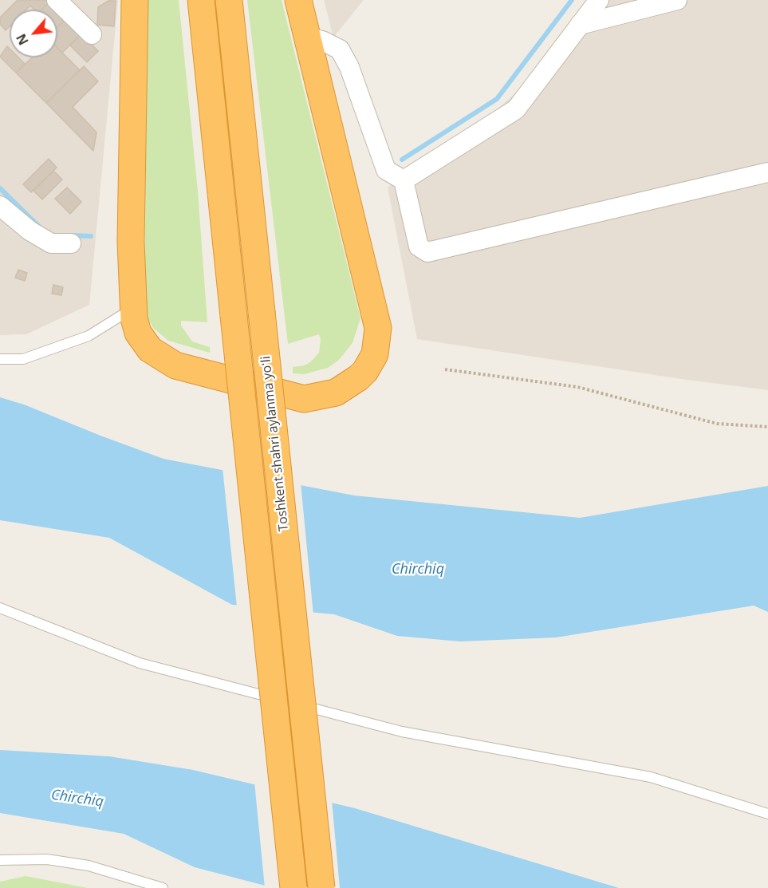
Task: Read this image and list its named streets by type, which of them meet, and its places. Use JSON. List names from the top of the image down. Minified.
{"streets":{"highway":["Toshkent shahri aylanma yoʻli"]},"water":["Chirchiq"],"north":"bottom left"}
